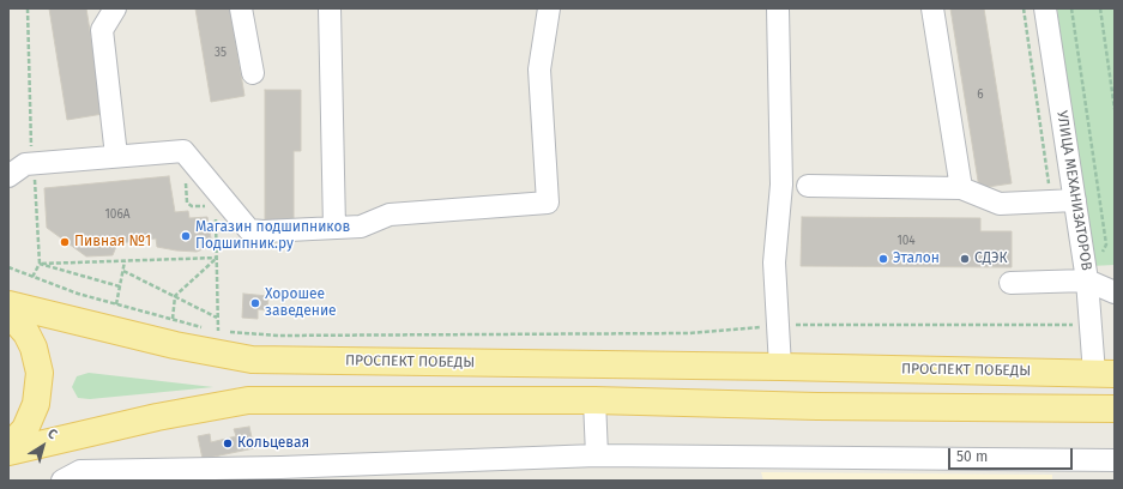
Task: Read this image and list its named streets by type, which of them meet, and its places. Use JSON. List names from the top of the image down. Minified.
{"streets":{"main road":["ПРОСПЕКТ ПОБЕДЫ"],"street":["УЛИЦА МЕХАНИЗАТОРОВ"]},"crossings":[["УЛИЦА МЕХАНИЗАТОРОВ","ПРОСПЕКТ ПОБЕДЫ"]],"places":["Магазин подшипников Подшипник.ру","Пивная №1","Эталон","СДЭК","Хорошее заведение","Кольцевая"],"house_numbers":["35","6","106А","104"],"scale_bar":"50 m","north":"top right"}
